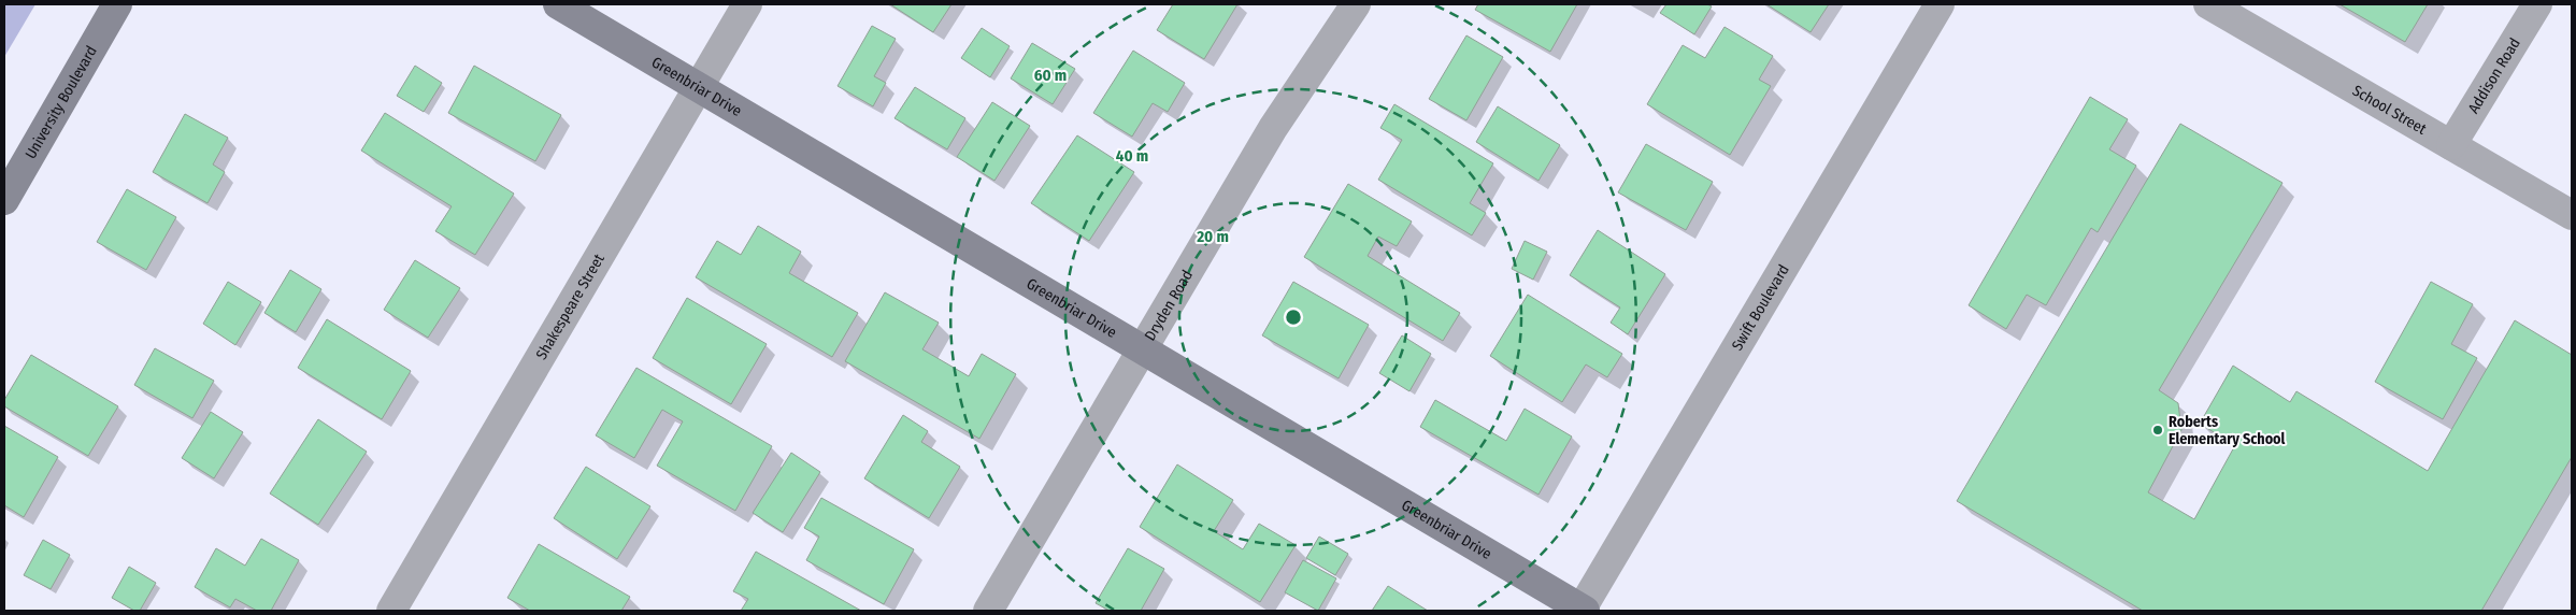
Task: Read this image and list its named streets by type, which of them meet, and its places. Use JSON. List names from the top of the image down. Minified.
{"streets":{"main road":["Greenbriar Drive","University Boulevard"],"street":["Addison Road","School Street","Dryden Road","Shakespeare Street","Swift Boulevard"]},"crossings":[["Addison Road","School Street"],["Greenbriar Drive","Dryden Road"],["Greenbriar Drive","Shakespeare Street"],["Greenbriar Drive","Swift Boulevard"]],"places":["Roberts Elementary School"],"rings":["60 m","40 m","20 m"]}
